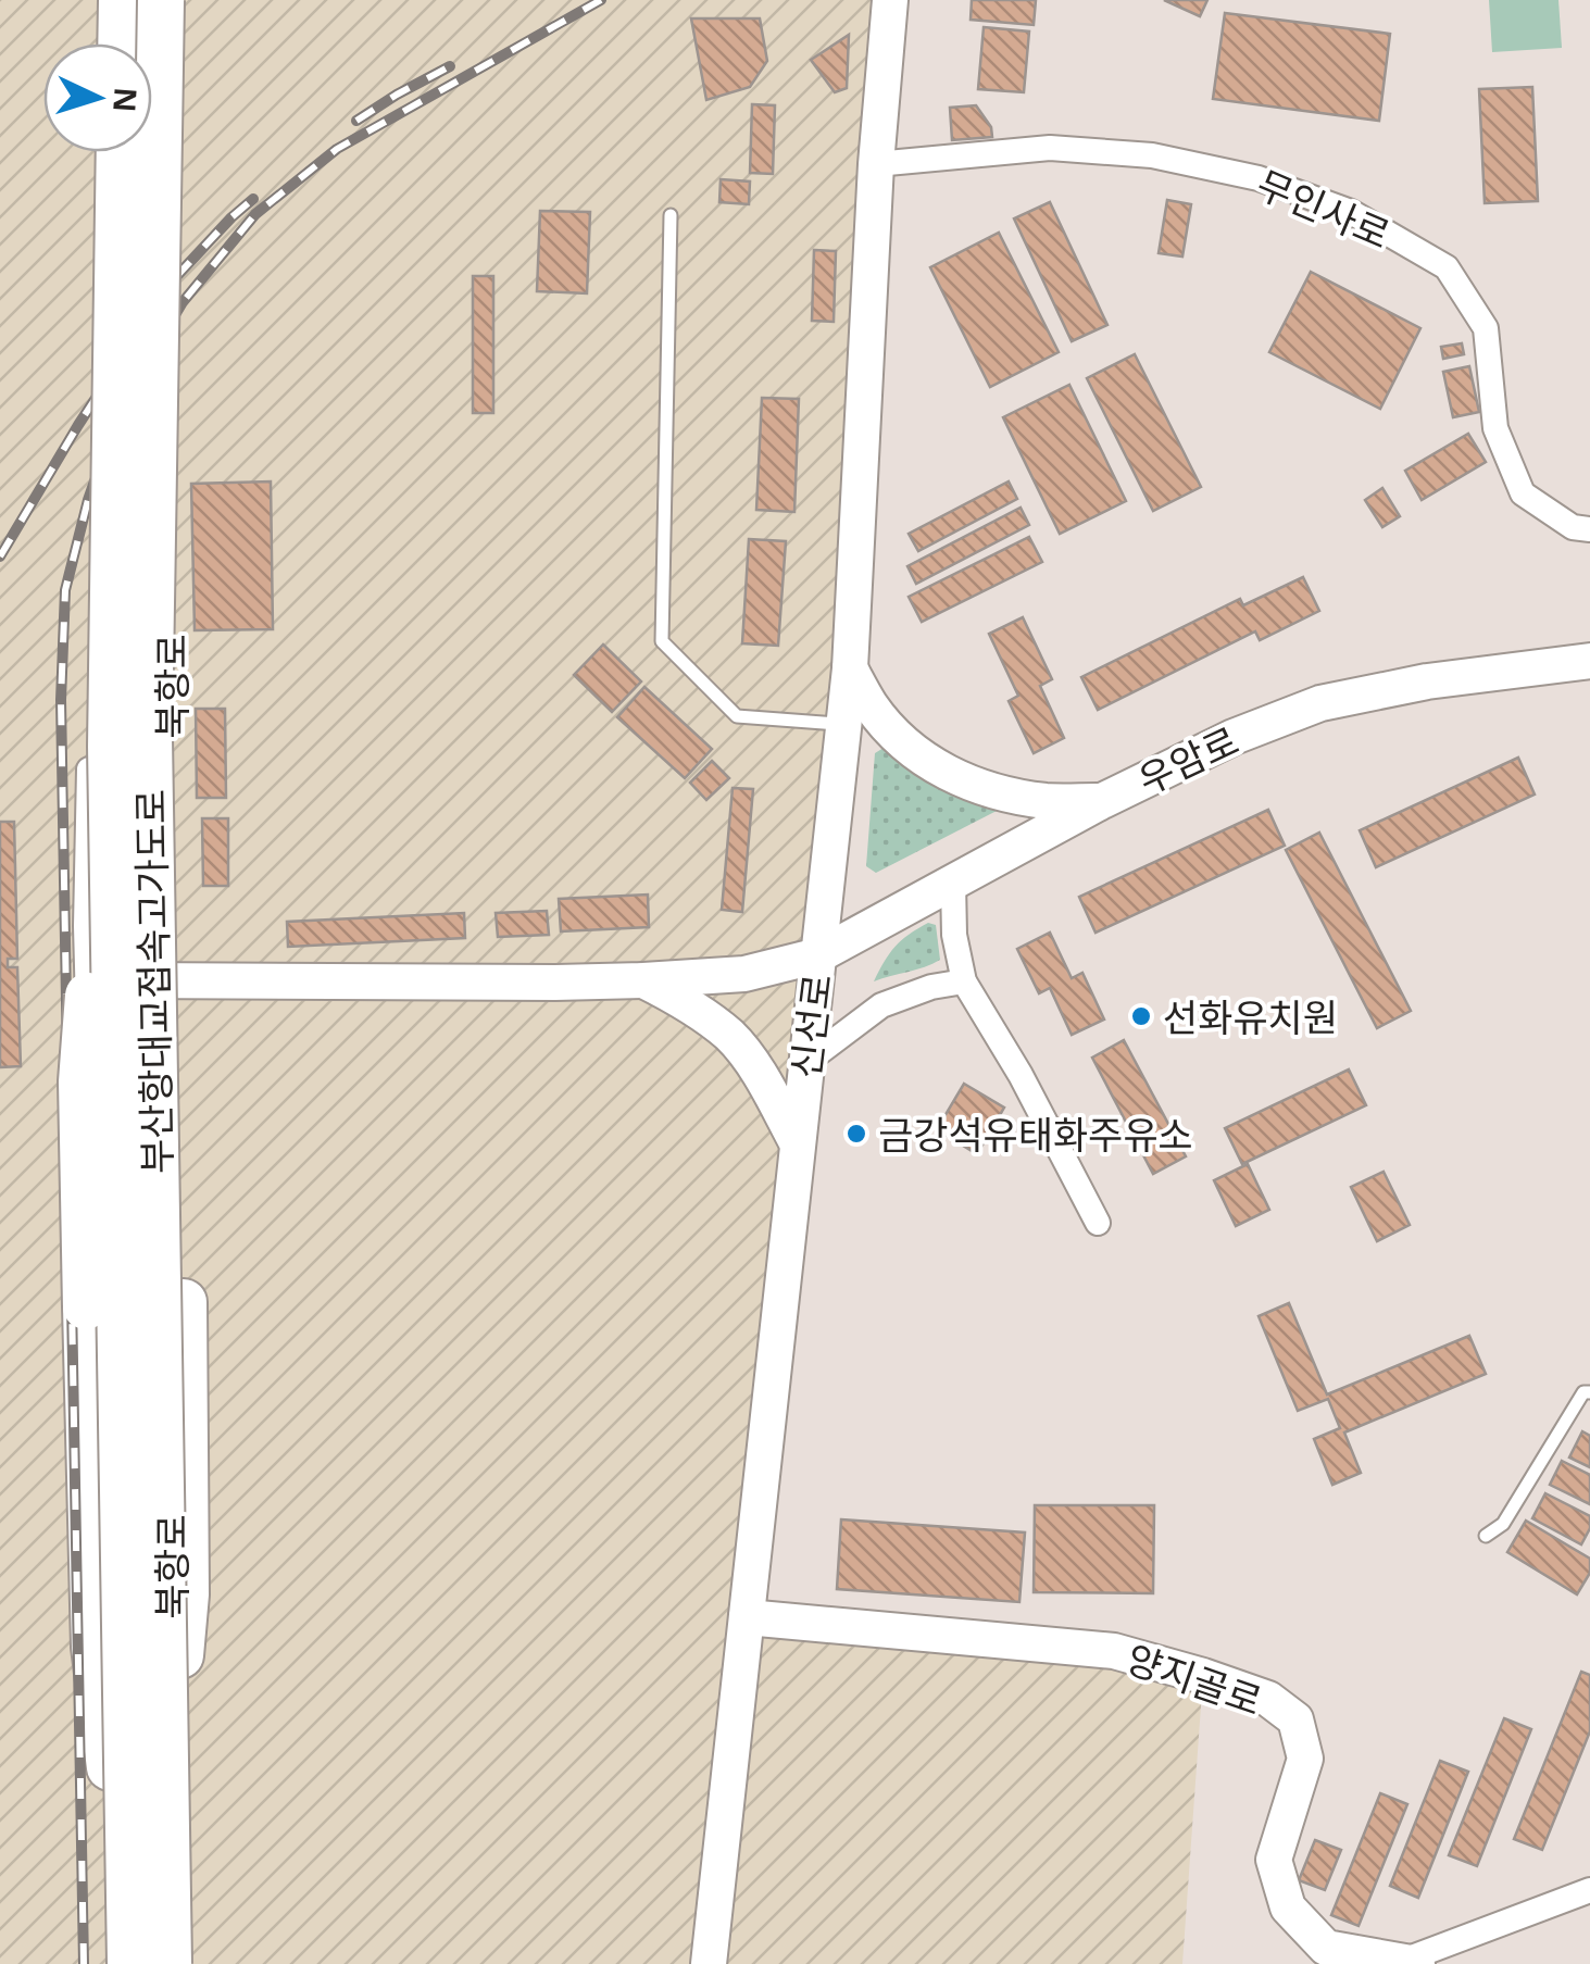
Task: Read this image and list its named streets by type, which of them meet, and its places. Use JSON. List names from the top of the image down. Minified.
{"streets":{"highway":["부산항대교접속고가도로"],"main road":["우암로","신선로","양지골로"],"street":["무인사로","북항로"]},"crossings":[["무인사로","신선로"],["북항로","우암로"],["우암로","신선로"],["신선로","양지골로"]],"places":["선화유치원","금강석유태화주유소"],"north":"right"}
